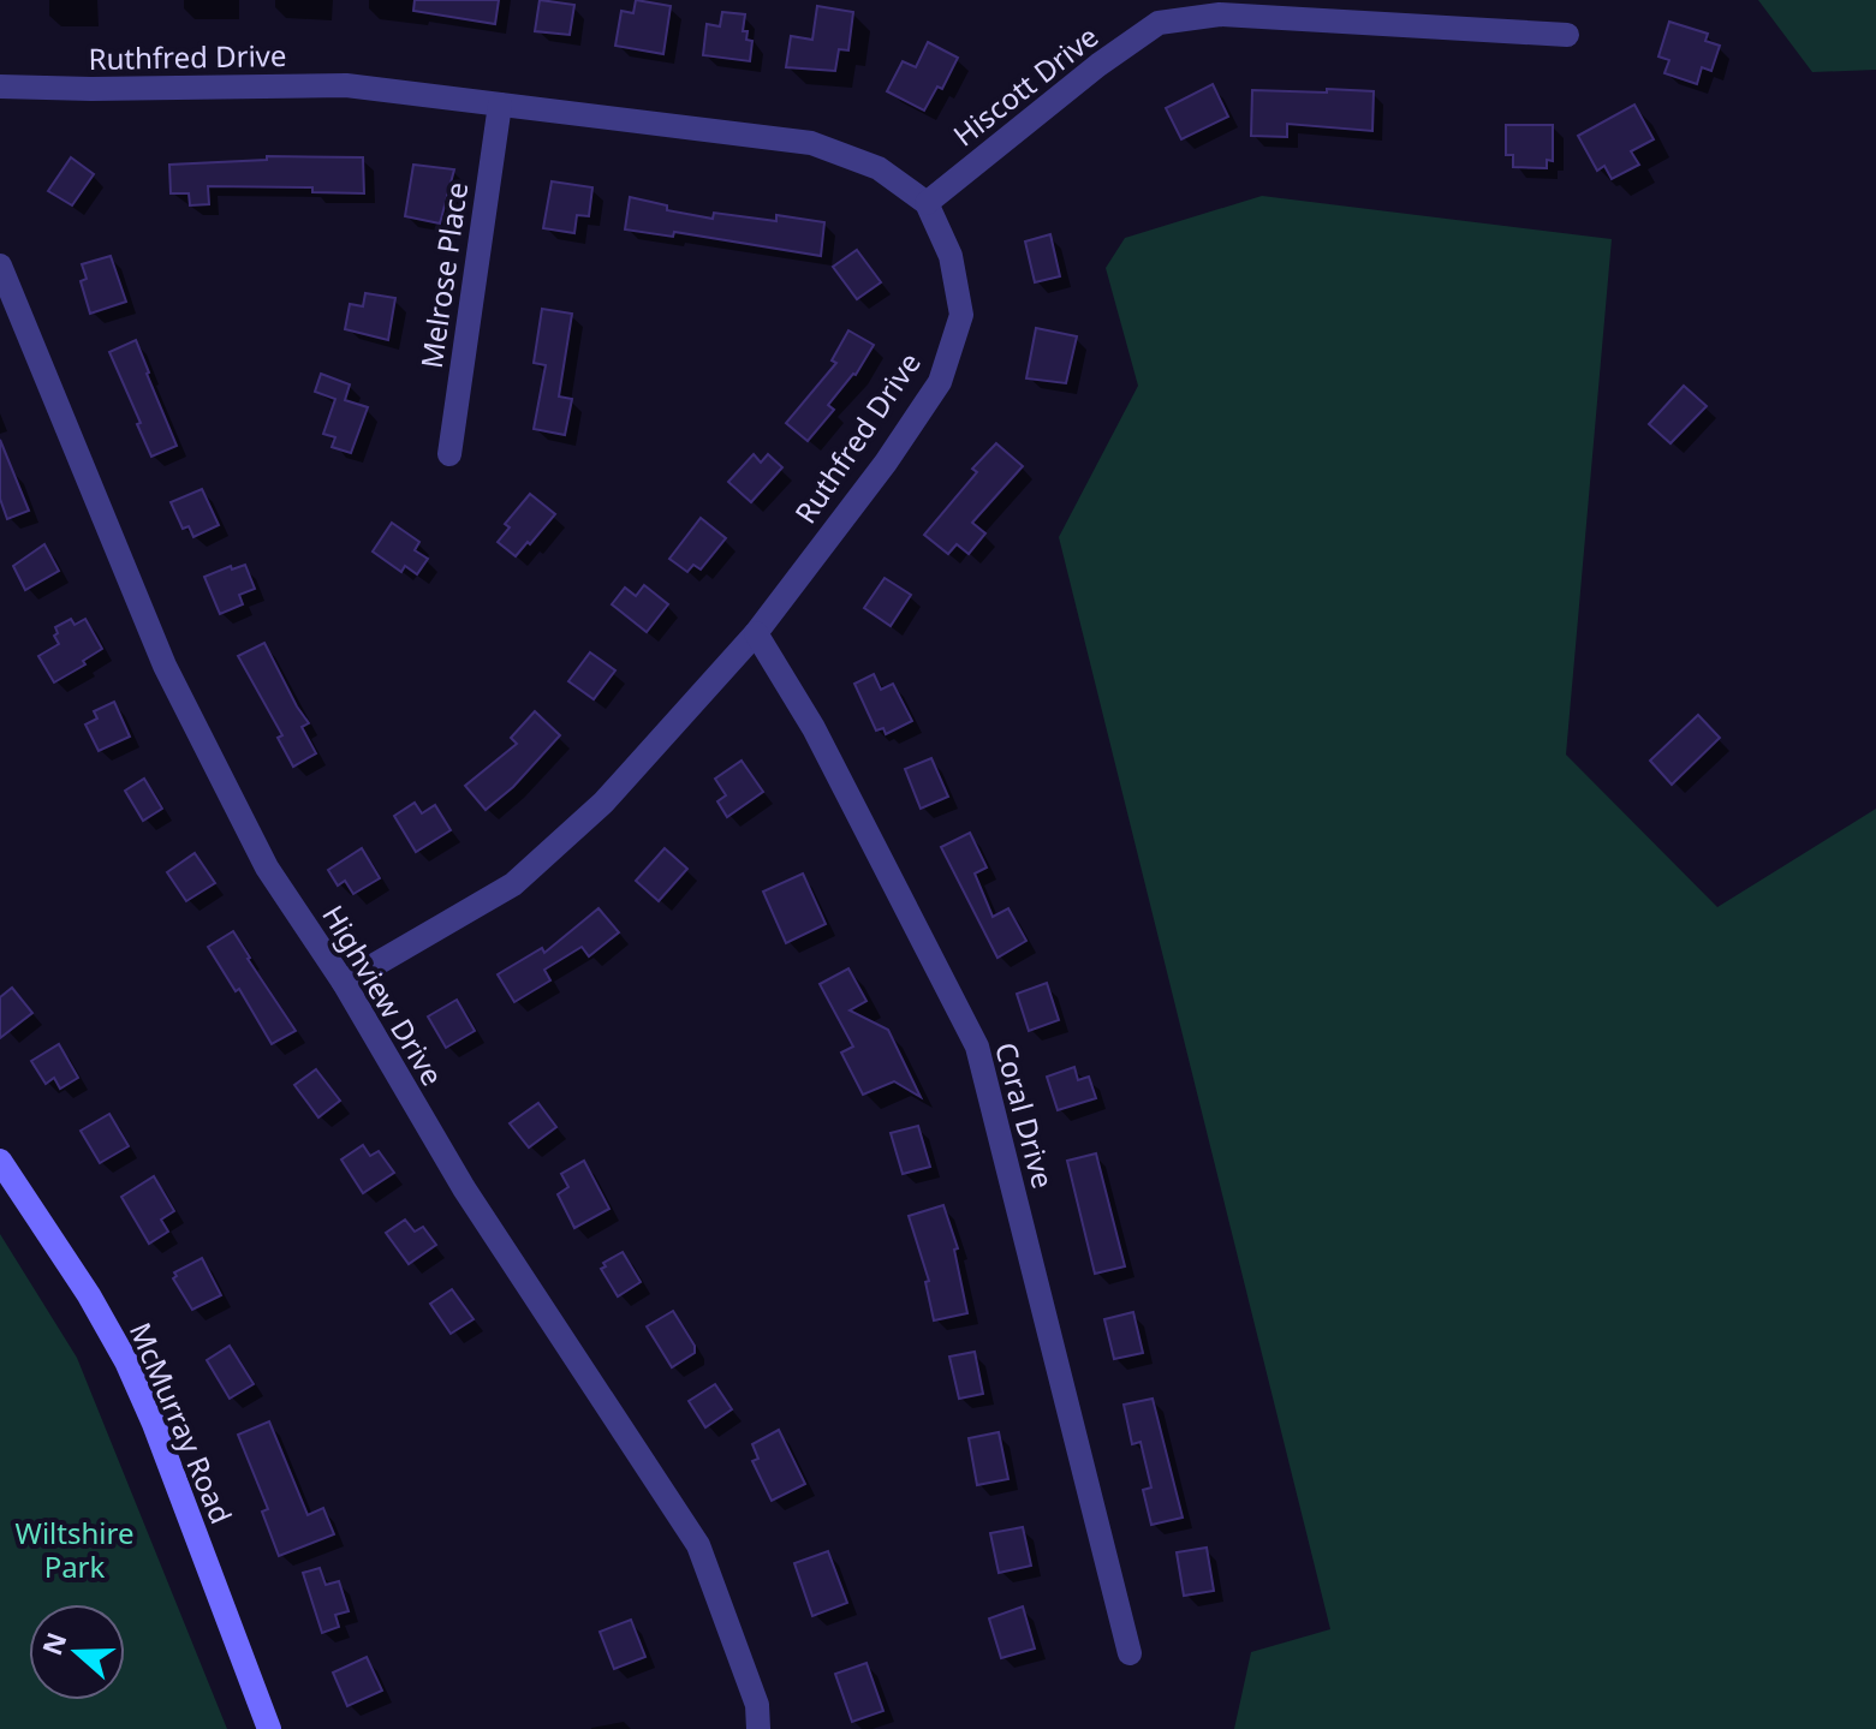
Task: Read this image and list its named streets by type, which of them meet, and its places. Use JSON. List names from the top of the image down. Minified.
{"streets":{"main road":["McMurray Road"],"street":["Ruthfred Drive","Hiscott Drive","Melrose Place","Highview Drive","Coral Drive"]},"crossings":[["Ruthfred Drive","Hiscott Drive"],["Ruthfred Drive","Melrose Place"],["Ruthfred Drive","Highview Drive"],["Ruthfred Drive","Coral Drive"]],"parks":["Wiltshire Park"],"north":"left"}
